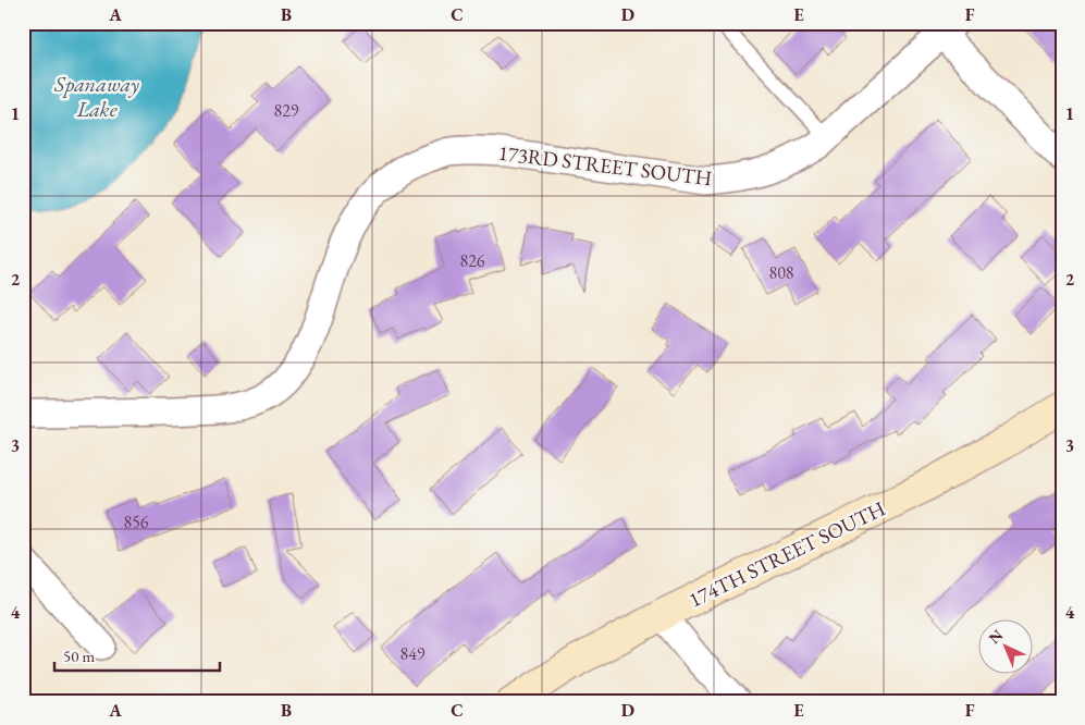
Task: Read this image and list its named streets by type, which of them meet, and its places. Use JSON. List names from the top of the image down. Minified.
{"streets":{"street":["173RD STREET SOUTH","174TH STREET SOUTH"]},"water":["Spanaway Lake"],"house_numbers":["829","826","808","856","849"],"scale_bar":"50 m","north":"top left","grid":{"columns":["A","B","C","D","E","F"],"rows":["1","2","3","4"]}}
